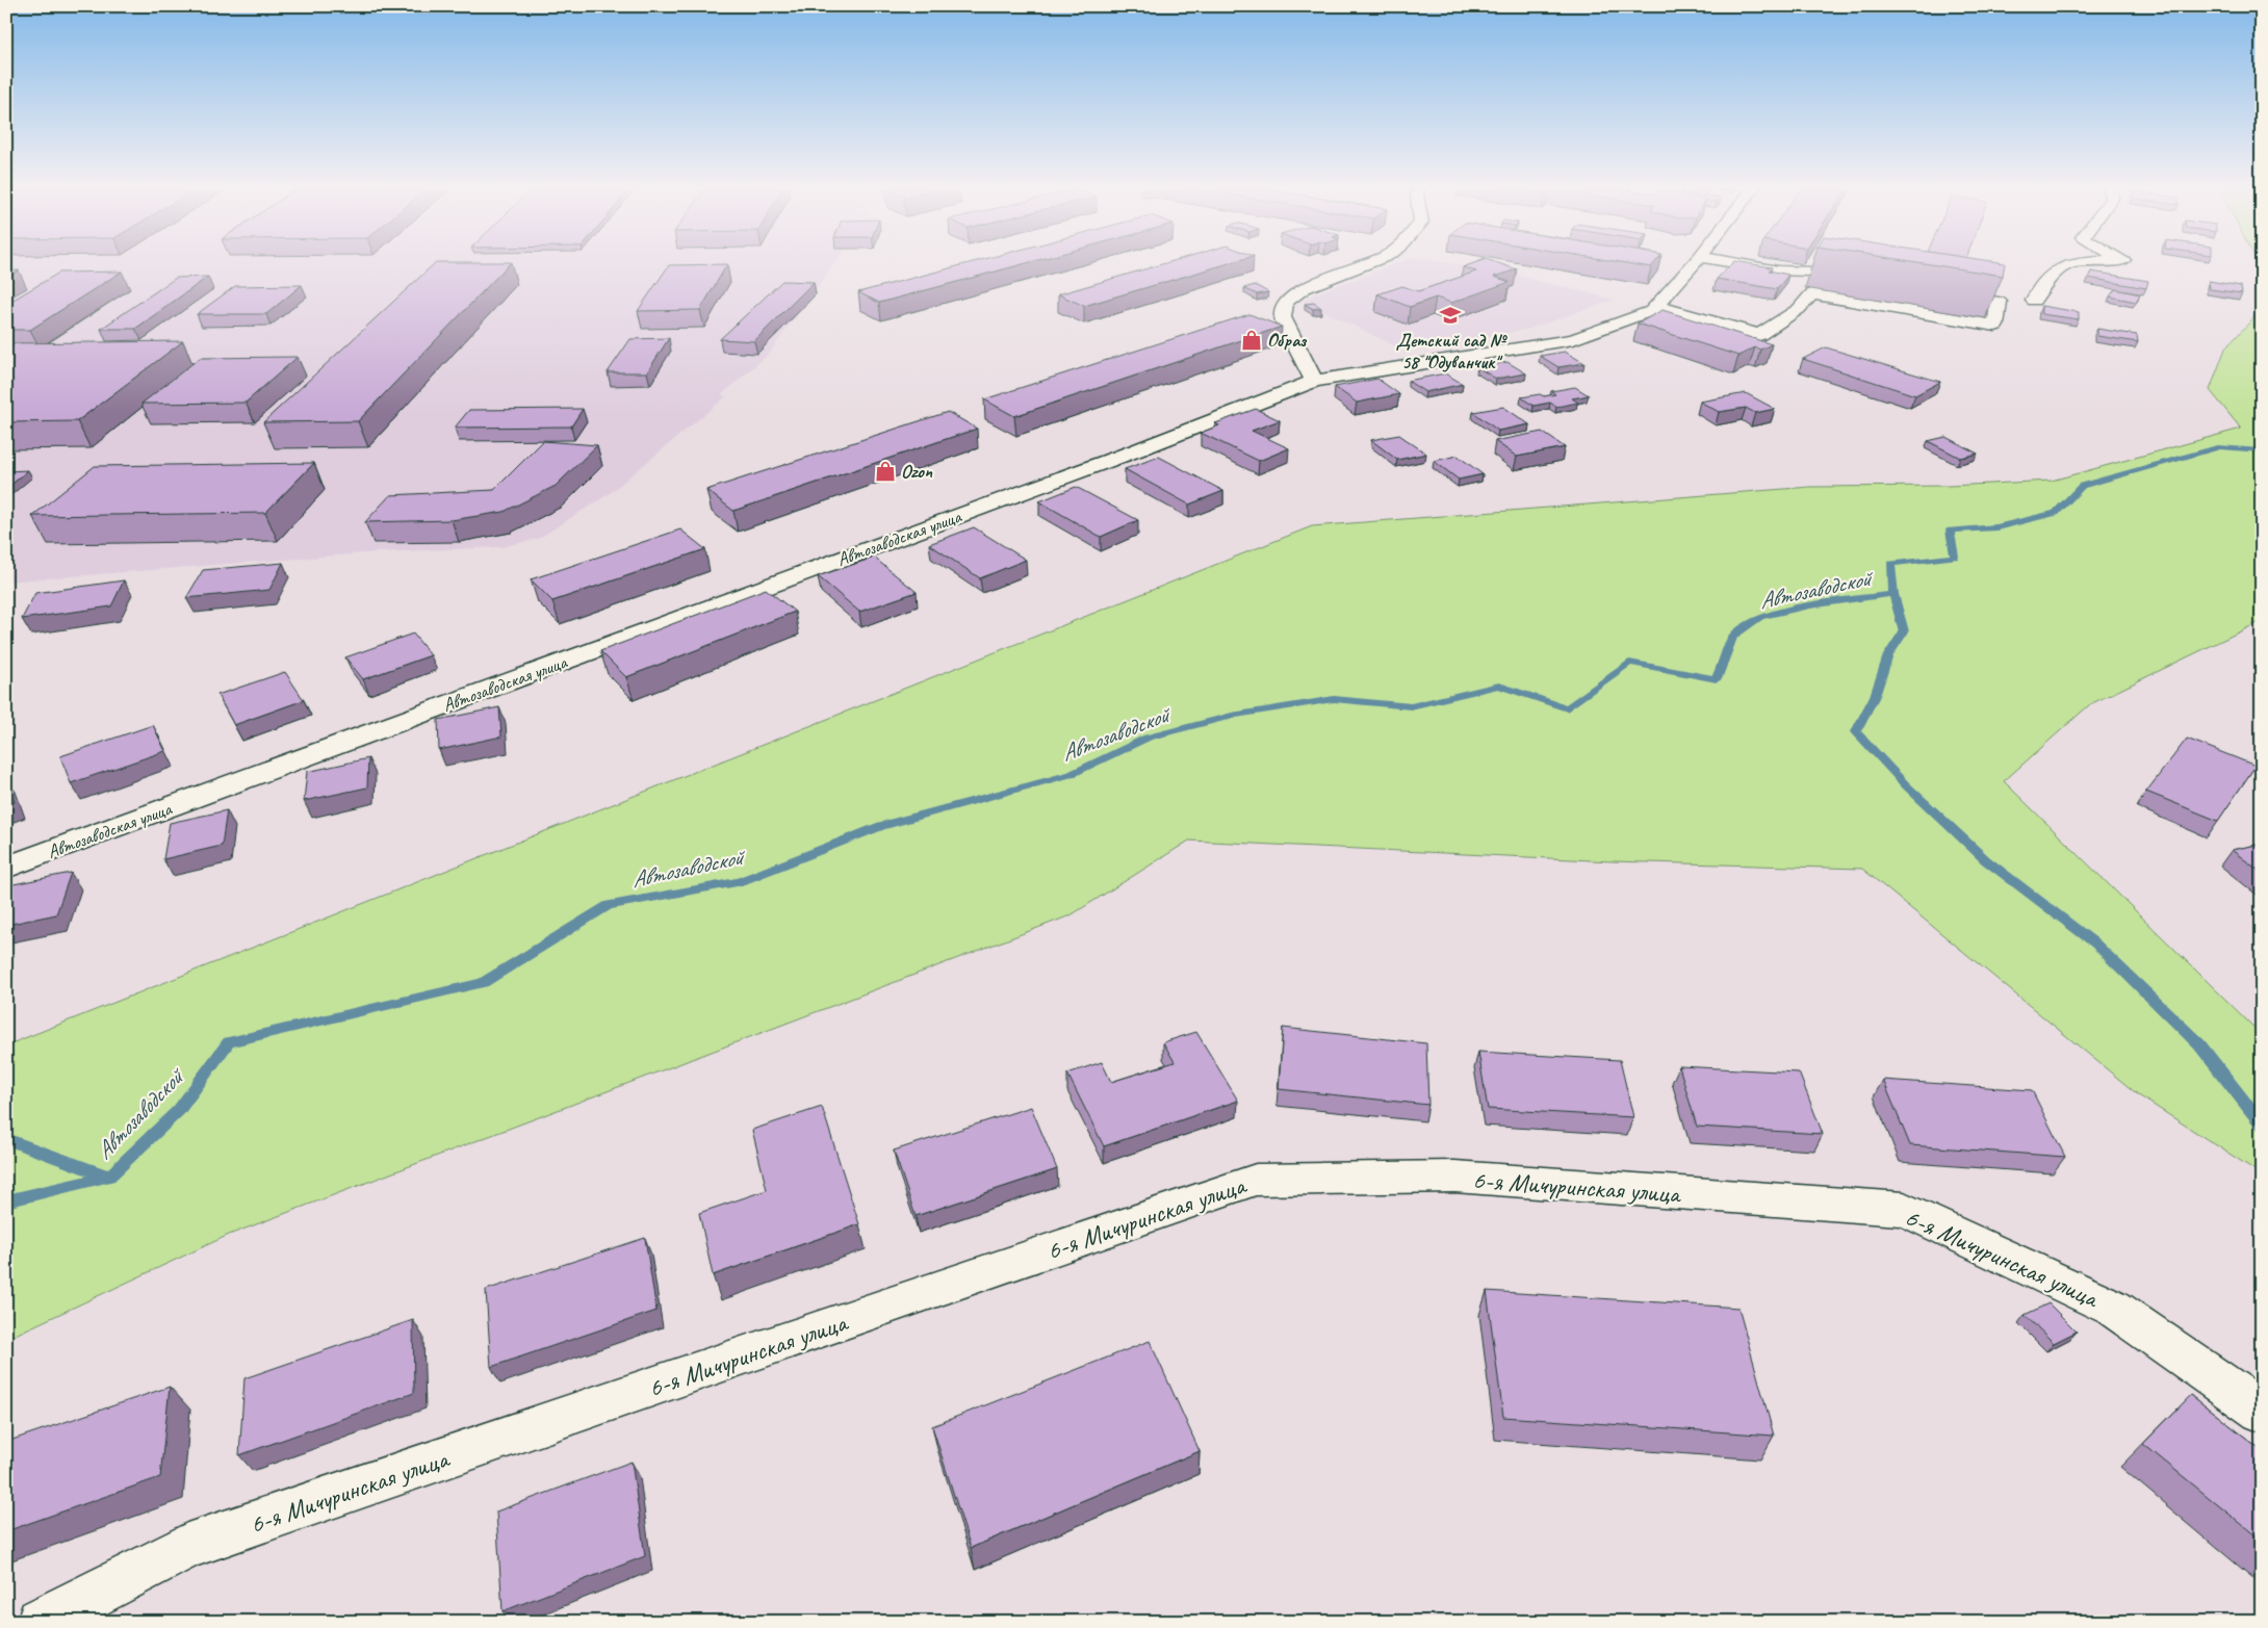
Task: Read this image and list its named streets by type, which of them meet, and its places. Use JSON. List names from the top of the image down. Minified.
{"streets":{"street":["Автозаводская улица","6-я Мичуринская улица"]},"water":["Автозаводской"],"places":{"school or university":["Детский сад № 58 \"Одуванчик\""],"shop":["Образ","Ozon"]}}
